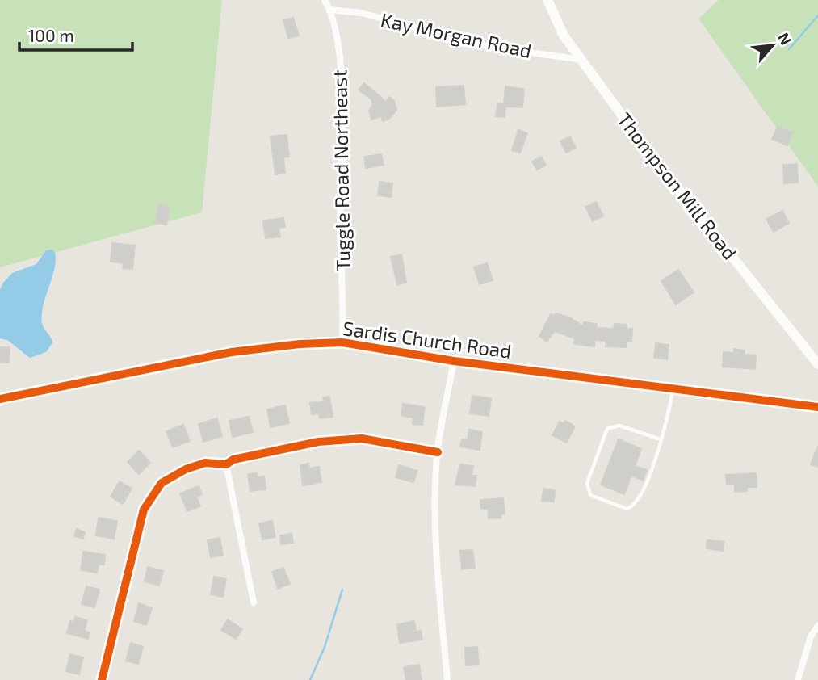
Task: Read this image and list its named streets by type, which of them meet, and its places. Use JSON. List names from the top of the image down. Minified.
{"streets":{"street":["Kay Morgan Road","Tuggle Road Northeast","Thompson Mill Road","Sardis Church Road"]},"crossings":[["Kay Morgan Road","Tuggle Road Northeast"],["Kay Morgan Road","Thompson Mill Road"],["Tuggle Road Northeast","Sardis Church Road"]],"scale_bar":"100 m","north":"top right"}
